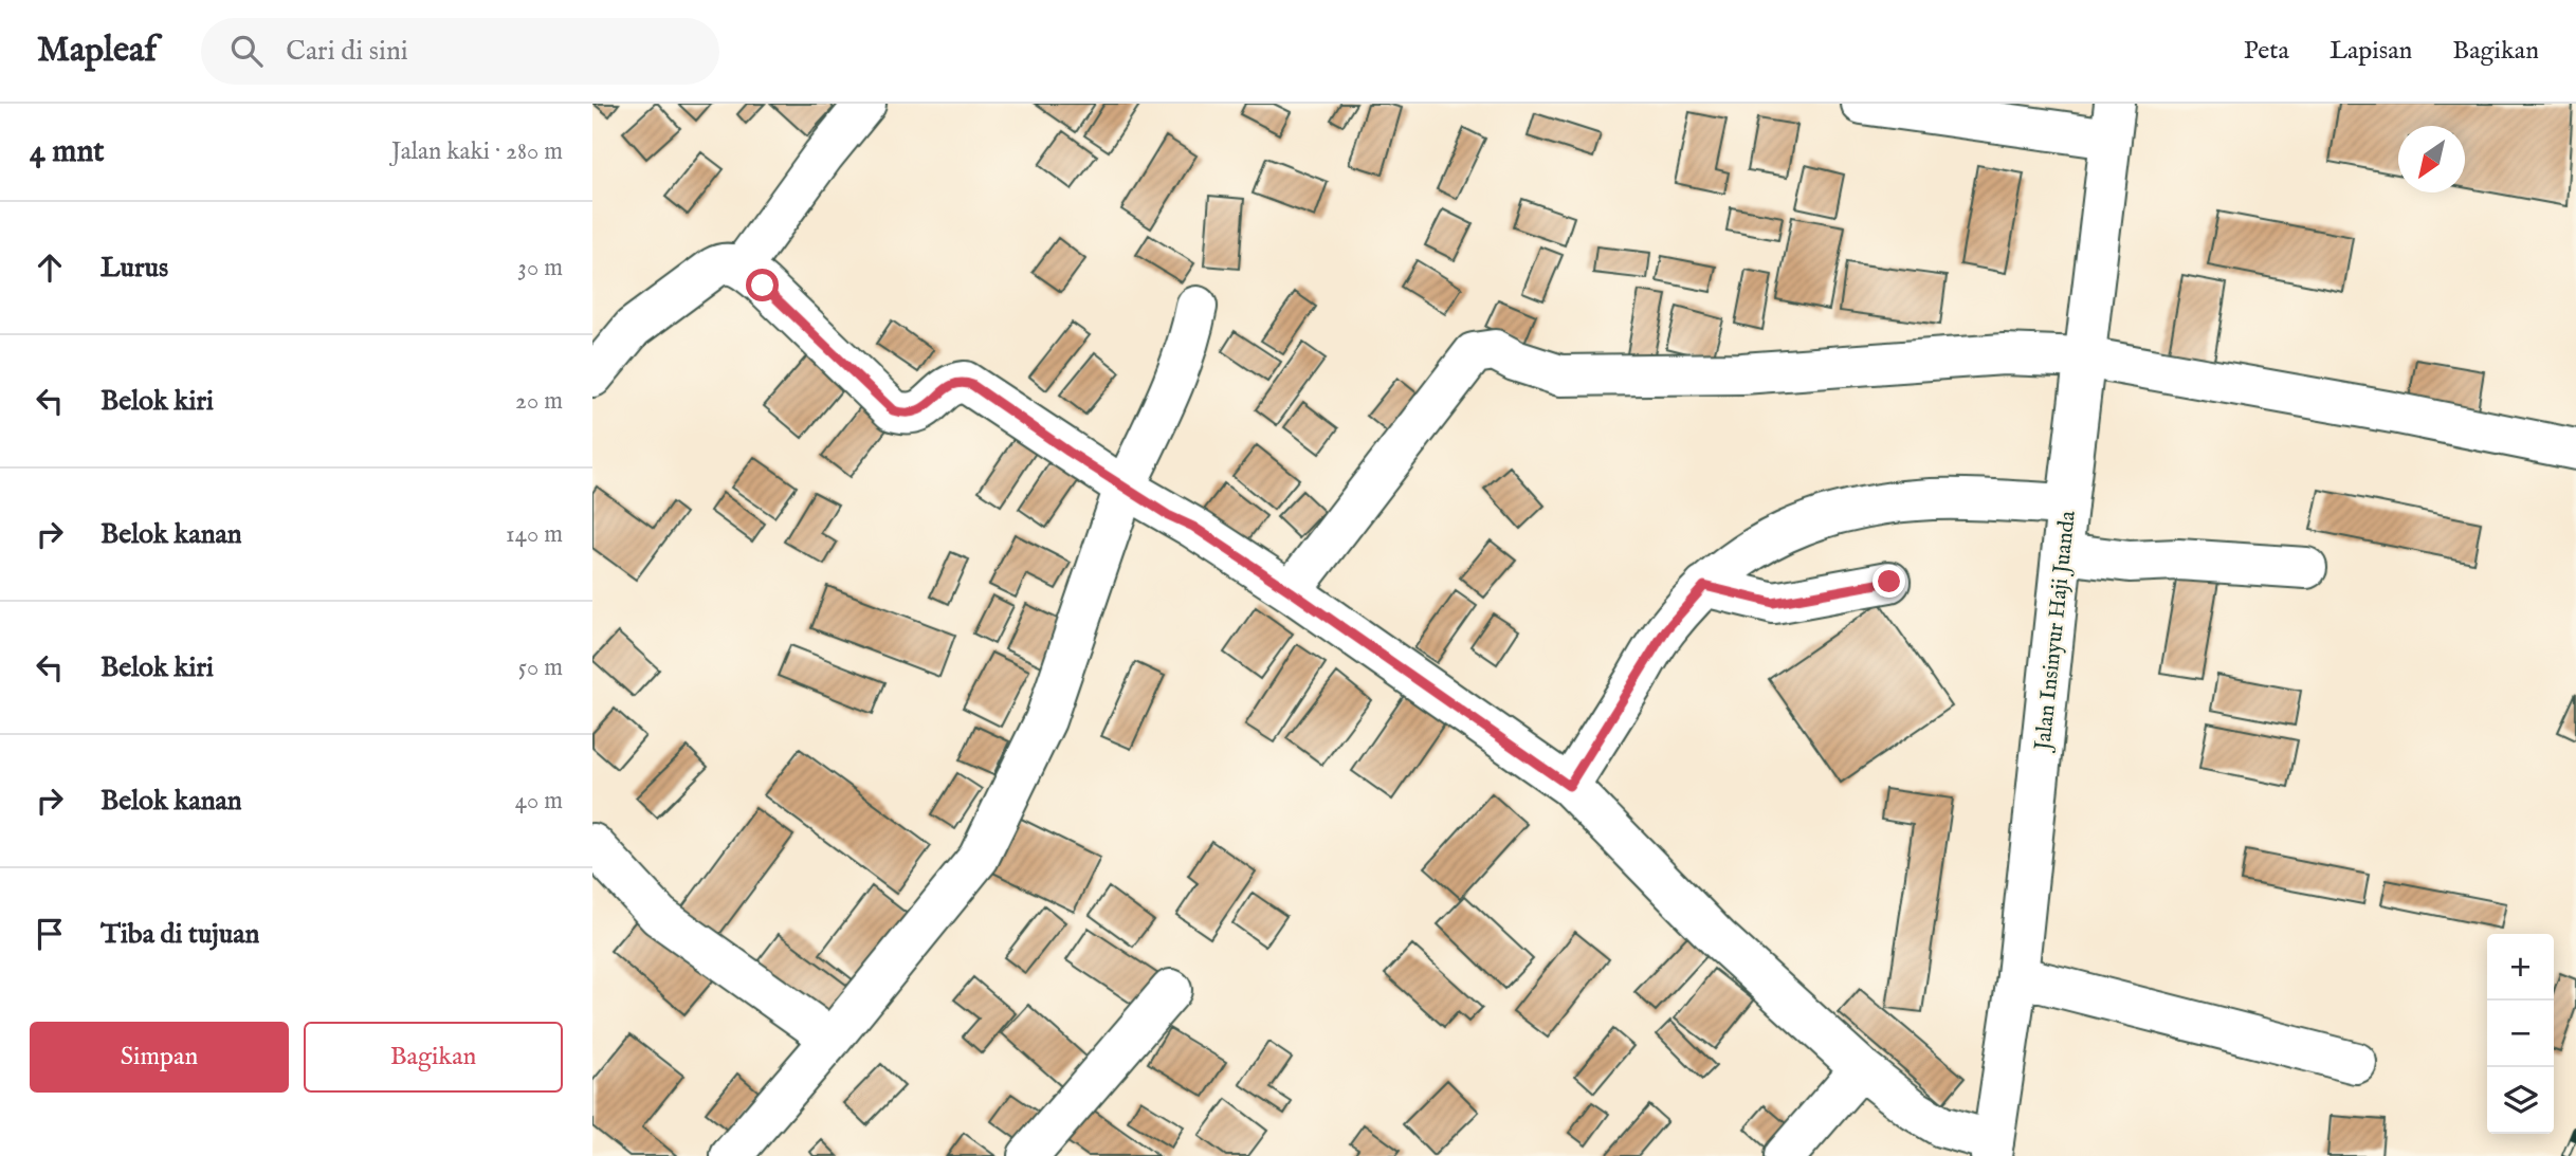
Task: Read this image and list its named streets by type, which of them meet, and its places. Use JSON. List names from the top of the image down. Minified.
{"streets":{"main road":["Jalan Insinyur Haji Juanda"]},"north":"bottom left","page":{"header":"Mapleaf","search":"Cari di sini","nav":["Peta","Lapisan","Bagikan"],"heading":["4 mnt","Jalan kaki · 280 m"],"list":[["Lurus","30 m"],["Belok kiri","20 m"],["Belok kanan","140 m"],["Belok kiri","50 m"],["Belok kanan","40 m"],"Tiba di tujuan"],"map_buttons":["+","−"],"buttons":["Simpan","Bagikan"]}}
